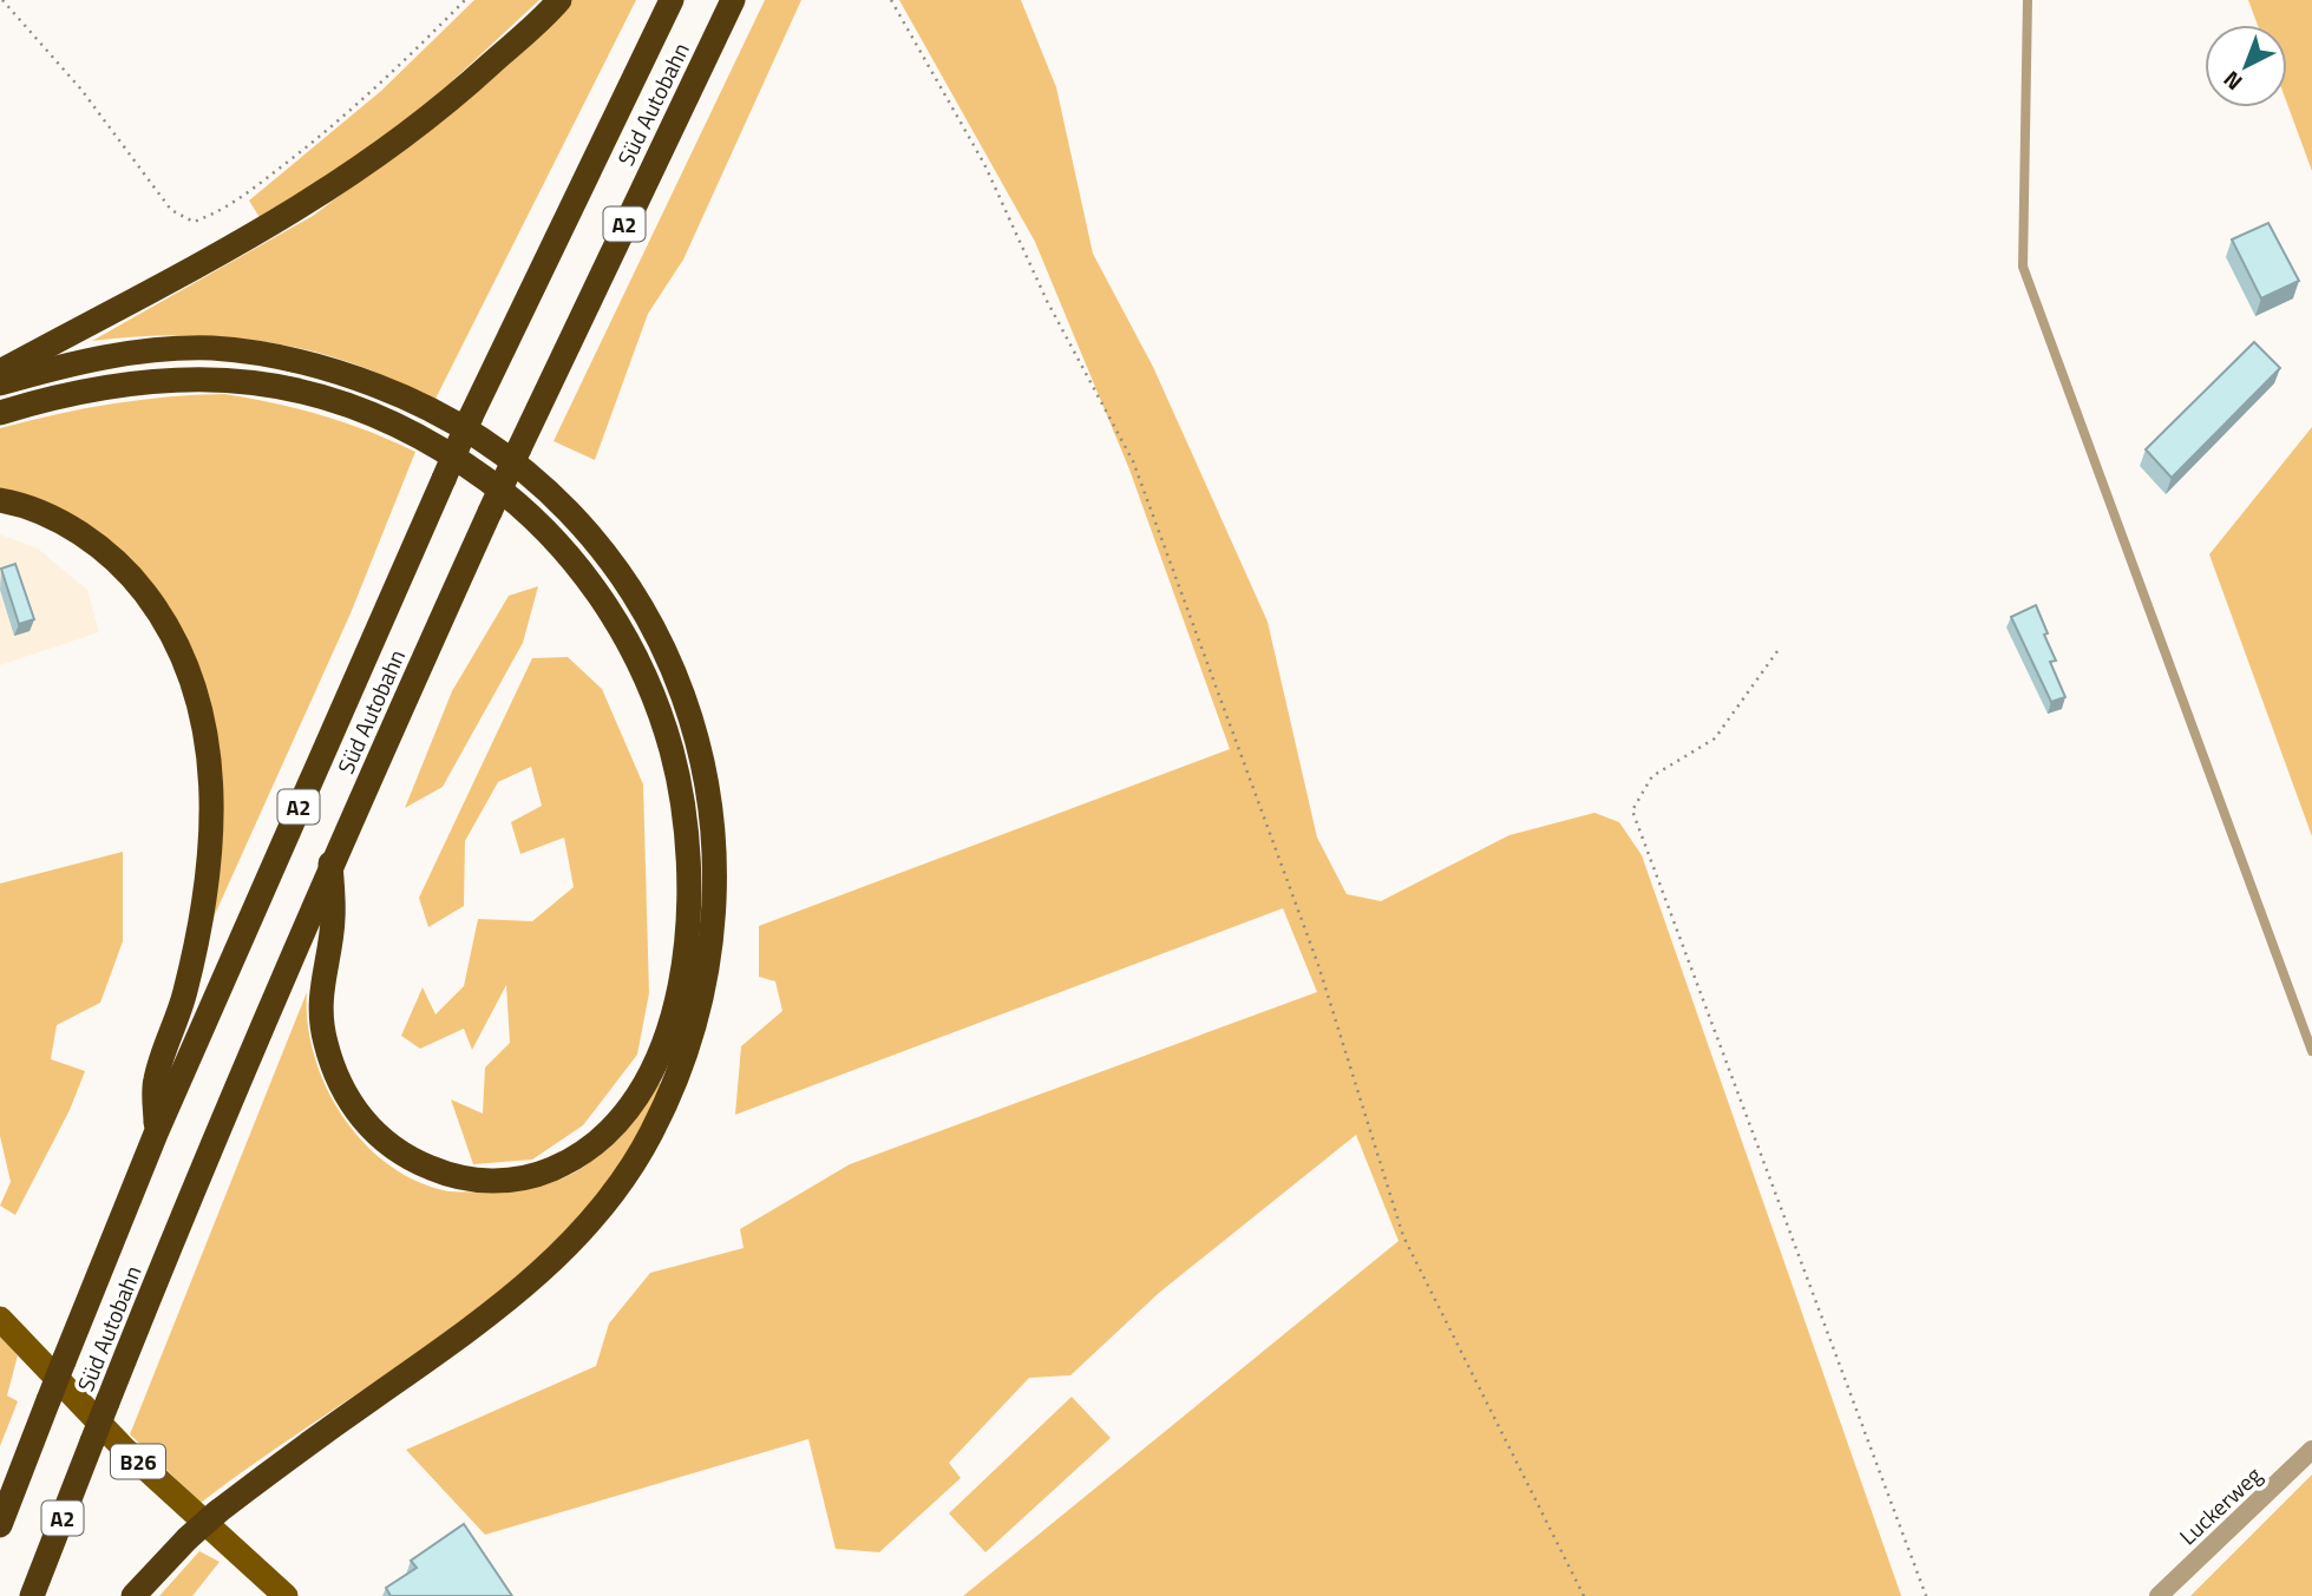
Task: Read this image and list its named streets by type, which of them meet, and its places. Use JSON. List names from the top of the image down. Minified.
{"streets":{"highway":["Süd Autobahn","A2"],"main road":["B26"],"street":["Luckerweg"]},"north":"bottom left"}
